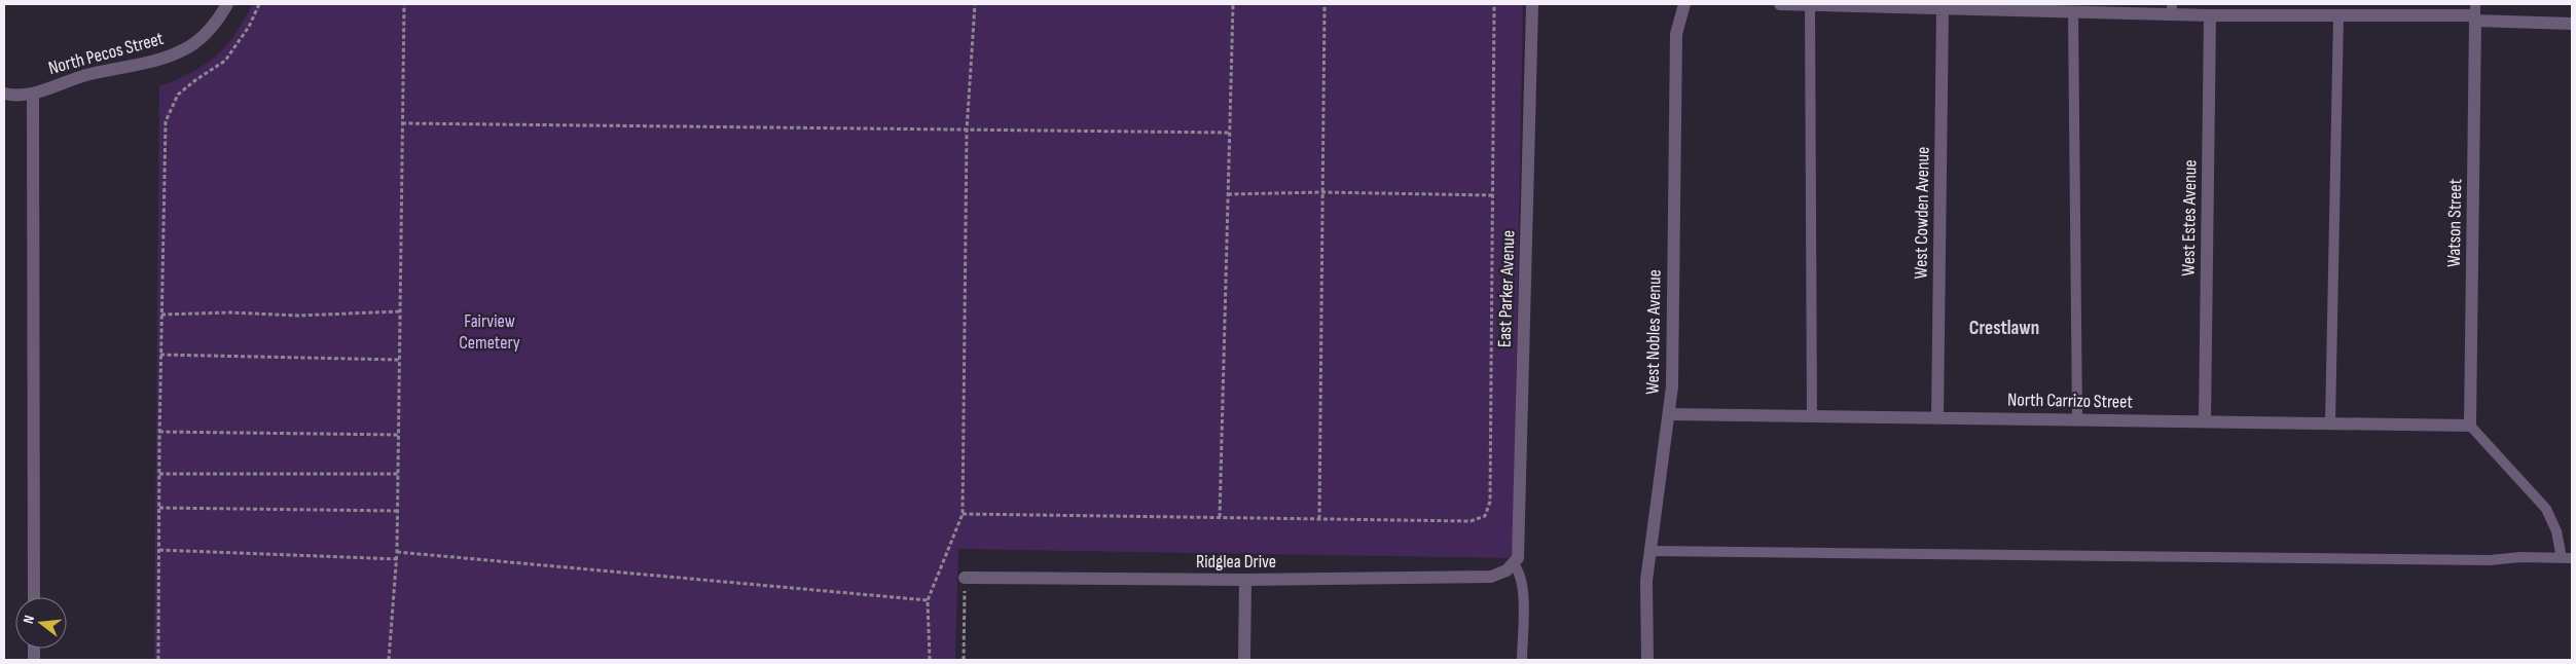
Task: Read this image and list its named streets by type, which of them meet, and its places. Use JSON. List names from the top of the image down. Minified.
{"streets":{"street":["North Pecos Street","West Cowden Avenue","West Estes Avenue","Watson Street","East Parker Avenue","West Nobles Avenue","North Carrizo Street","Ridglea Drive"]},"crossings":[["West Cowden Avenue","North Carrizo Street"],["West Estes Avenue","North Carrizo Street"],["Watson Street","North Carrizo Street"],["East Parker Avenue","Ridglea Drive"],["West Nobles Avenue","North Carrizo Street"]],"districts":["Crestlawn"],"parks":["Fairview Cemetery"],"north":"left"}
